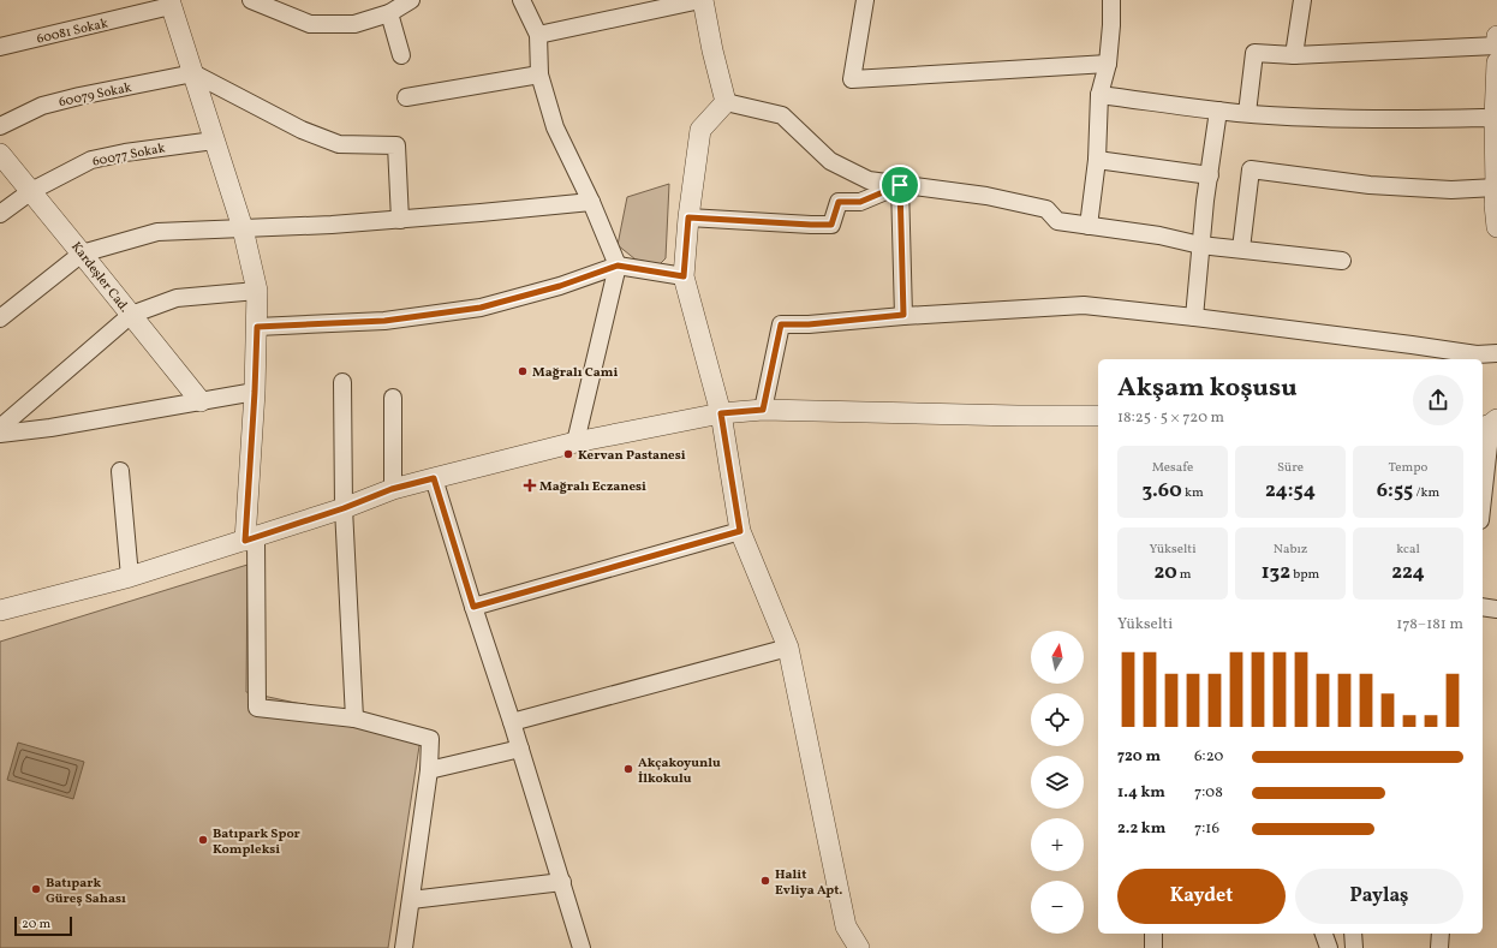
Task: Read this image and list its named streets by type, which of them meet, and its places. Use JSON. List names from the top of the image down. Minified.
{"streets":{"street":["60081 Sokak","60079 Sokak","60077 Sokak","Kardeşler Cad."]},"crossings":[["60077 Sokak","Kardeşler Cad."]],"places":{"other":["Mağralı Cami","Kervan Pastanesi","Akçakoyunlu İlkokulu","Batıpark Spor Kompleksi","Halit Evliya Apt.","Batıpark Güreş Sahası"],"health":["Mağralı Eczanesi"]},"scale_bar":"20 m","north":"top","page":{"heading":["Akşam koşusu","18:25 · 5 × 720 m"],"stats":[["Mesafe","3.60 km"],["Süre","24:54"],["Tempo","6:55 /km"],["Yükselti","20 m"],["Nabız","132 bpm"],["kcal","224"]],"chart":["Yükselti","178–181 m"],"map_buttons":["+","−"],"list":[{"name":"720 m","note":"6:20"},{"name":"1.4 km","note":"7:08"},{"name":"2.2 km","note":"7:16"}],"buttons":["Kaydet","Paylaş"],"scale":"20 m"}}
